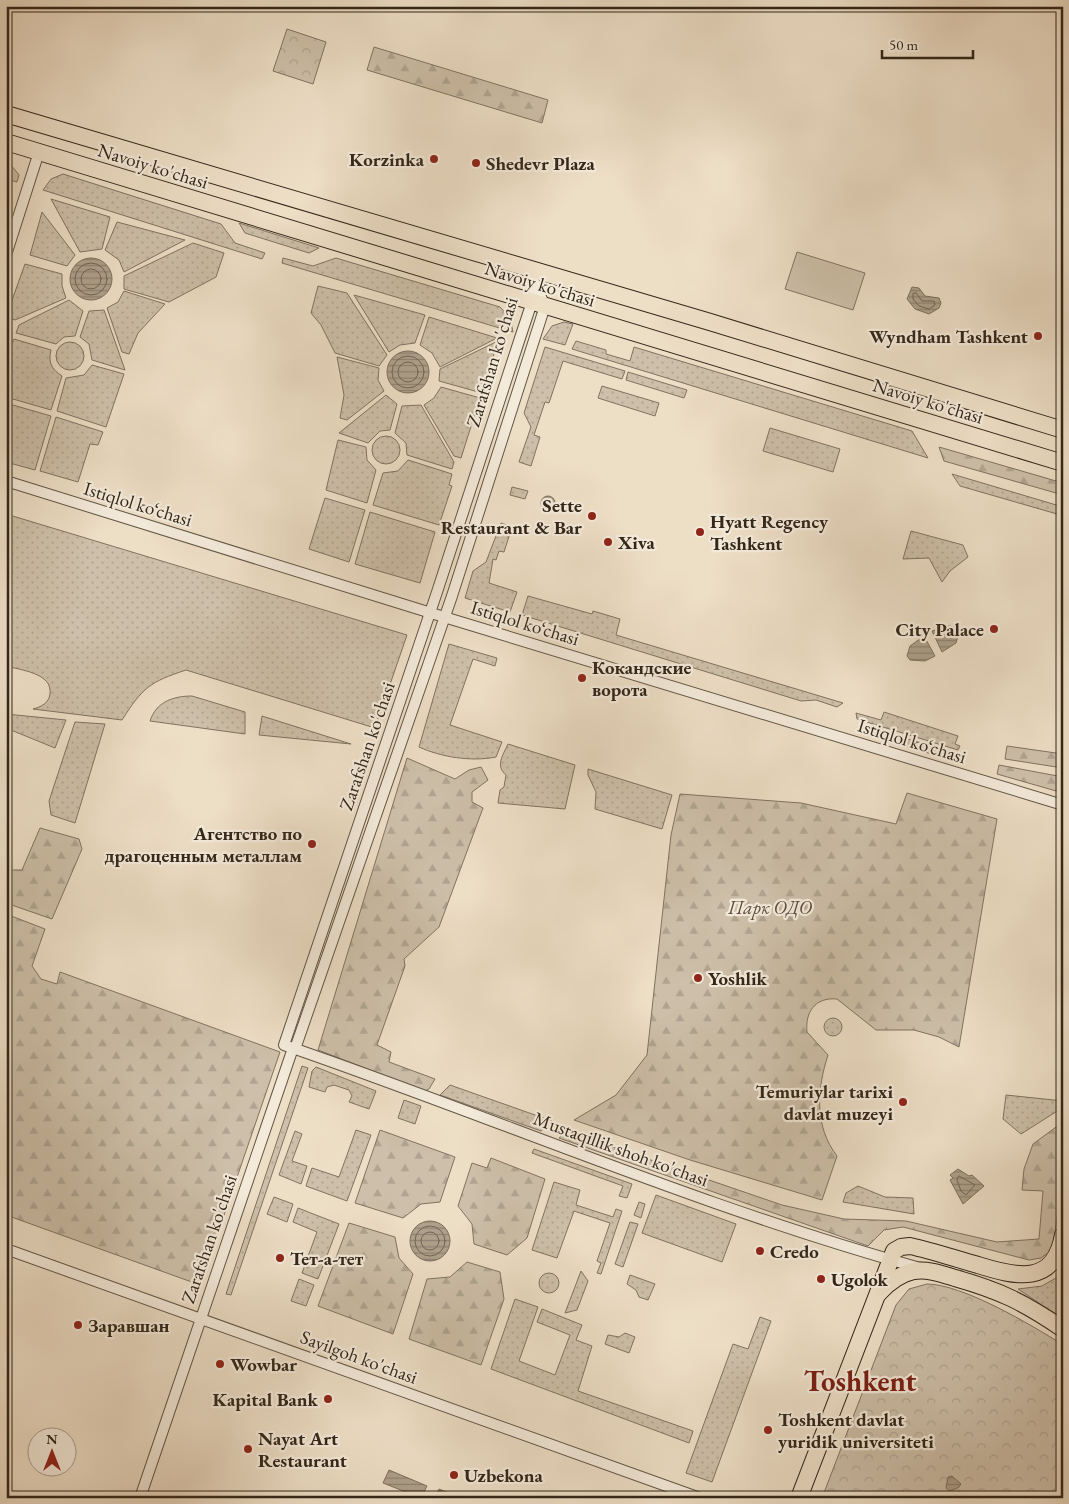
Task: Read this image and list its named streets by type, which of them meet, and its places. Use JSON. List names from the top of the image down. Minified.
{"streets":{"main road":["Navoiy ko'chasi"],"street":["Zarafshan ko'chasi","Istiqlol ko‘chasi","Mustaqillik shoh ko'chasi","Sayilgoh ko'chasi"]},"crossings":[["Navoiy ko'chasi","Zarafshan ko'chasi"],["Zarafshan ko'chasi","Istiqlol ko‘chasi"],["Zarafshan ko'chasi","Mustaqillik shoh ko'chasi"],["Zarafshan ko'chasi","Sayilgoh ko'chasi"]],"districts":["Toshkent"],"parks":["Парк ОДО"],"places":["Korzinka","Shedevr Plaza","Wyndham Tashkent","Sette Restaurant & Bar","Hyatt Regency Tashkent","Xiva","City Palace","Кокандские ворота","Агентство по драгоценным металлам","Yoshlik","Temuriylar tarixi davlat muzeyi","Credo","Тет-а-тет","Ugolok","Заравшан","Wowbar","Kapital Bank","Toshkent davlat yuridik universiteti","Nayat Art Restaurant","Uzbekona"],"scale_bar":"50 m","north":"top"}
